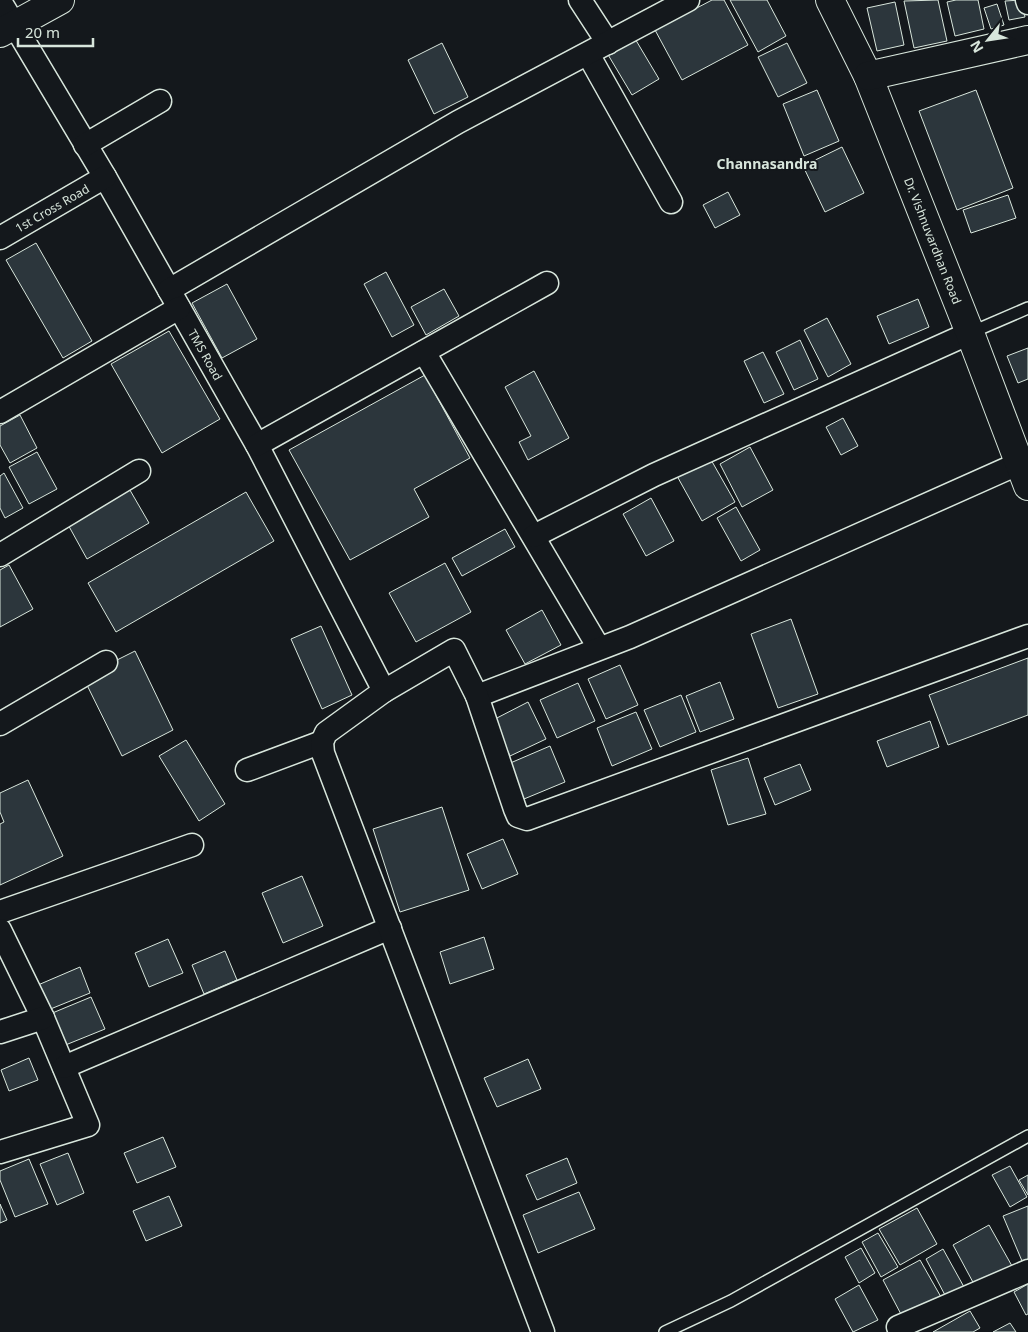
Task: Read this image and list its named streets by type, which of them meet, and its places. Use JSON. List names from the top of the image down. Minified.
{"streets":{"main road":["Dr. Vishnuvardhan Road"],"street":["1st Cross Road","TMS Road"]},"crossings":[["1st Cross Road","TMS Road"]],"districts":["Channasandra"],"scale_bar":"20 m","north":"bottom left"}
